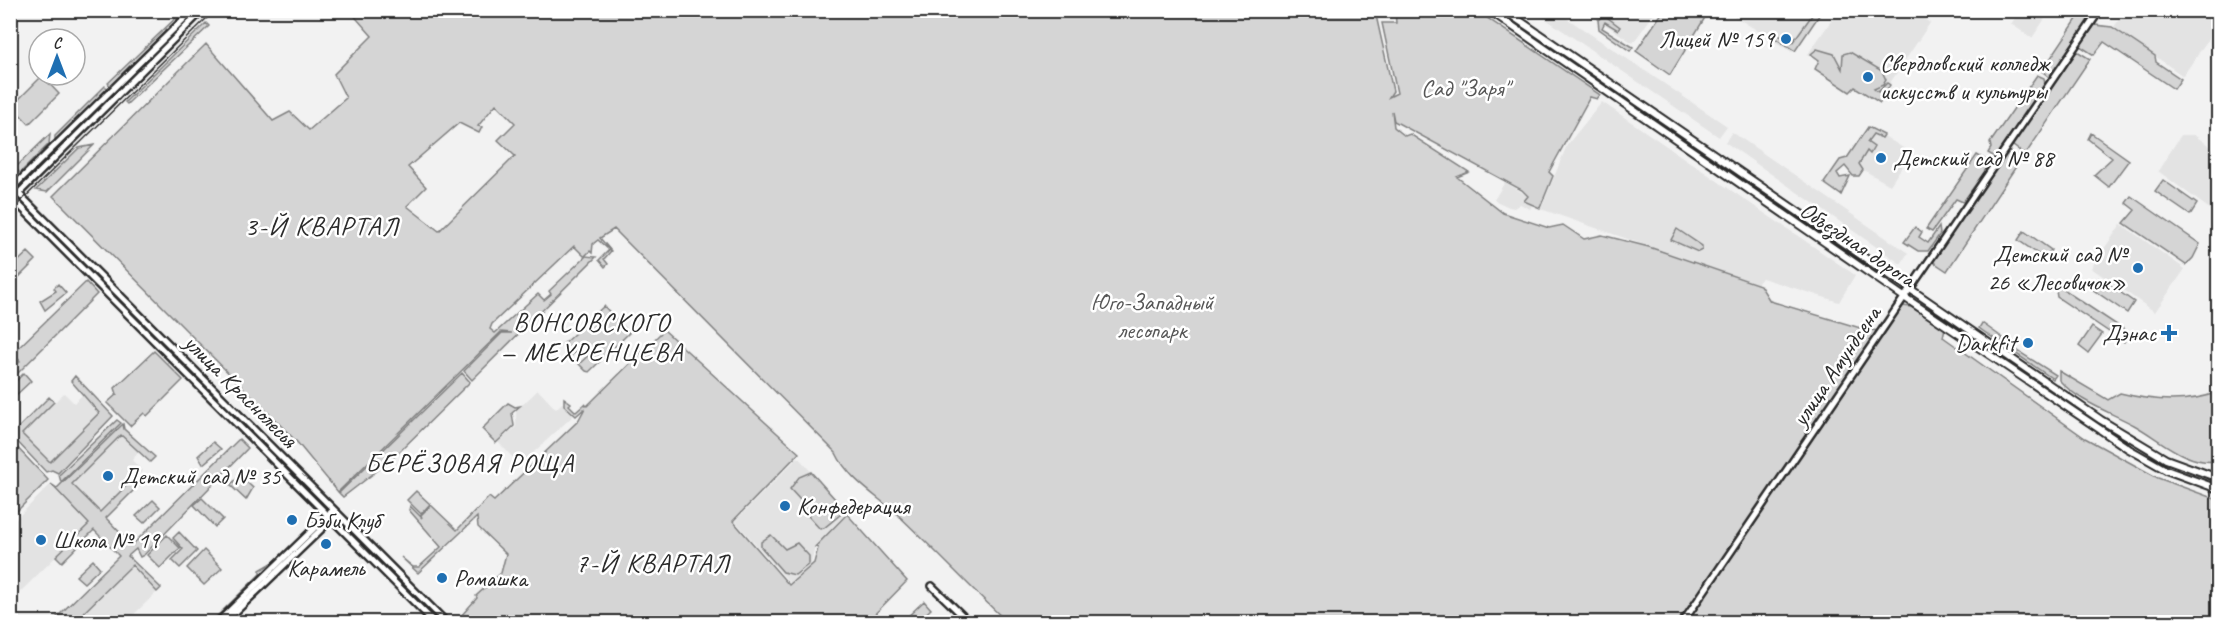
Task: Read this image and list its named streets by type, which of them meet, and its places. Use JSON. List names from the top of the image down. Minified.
{"streets":{"main road":["Объездная дорога"],"street":["улица Амундсена","улица Краснолесья"]},"crossings":[["Объездная дорога","улица Амундсена"]],"districts":["3-Й КВАРТАЛ","ВОНСОВСКОГО — МЕХРЕНЦЕВА","БЕРЁЗОВАЯ РОЩА","7-Й КВАРТАЛ"],"parks":["Сад \"Заря\"","Юго-Западный лесопарк"],"places":{"other":["Лицей № 159","Свердловский колледж искусств и культуры","Детский сад № 88","Детский сад № 26 «Лесовичок»","Darkfit","Детский сад № 35","Конфедерация","Бэби Клуб","Школа № 19","Карамель","Ромашка"],"health":["Дэнас"]},"north":"top"}
